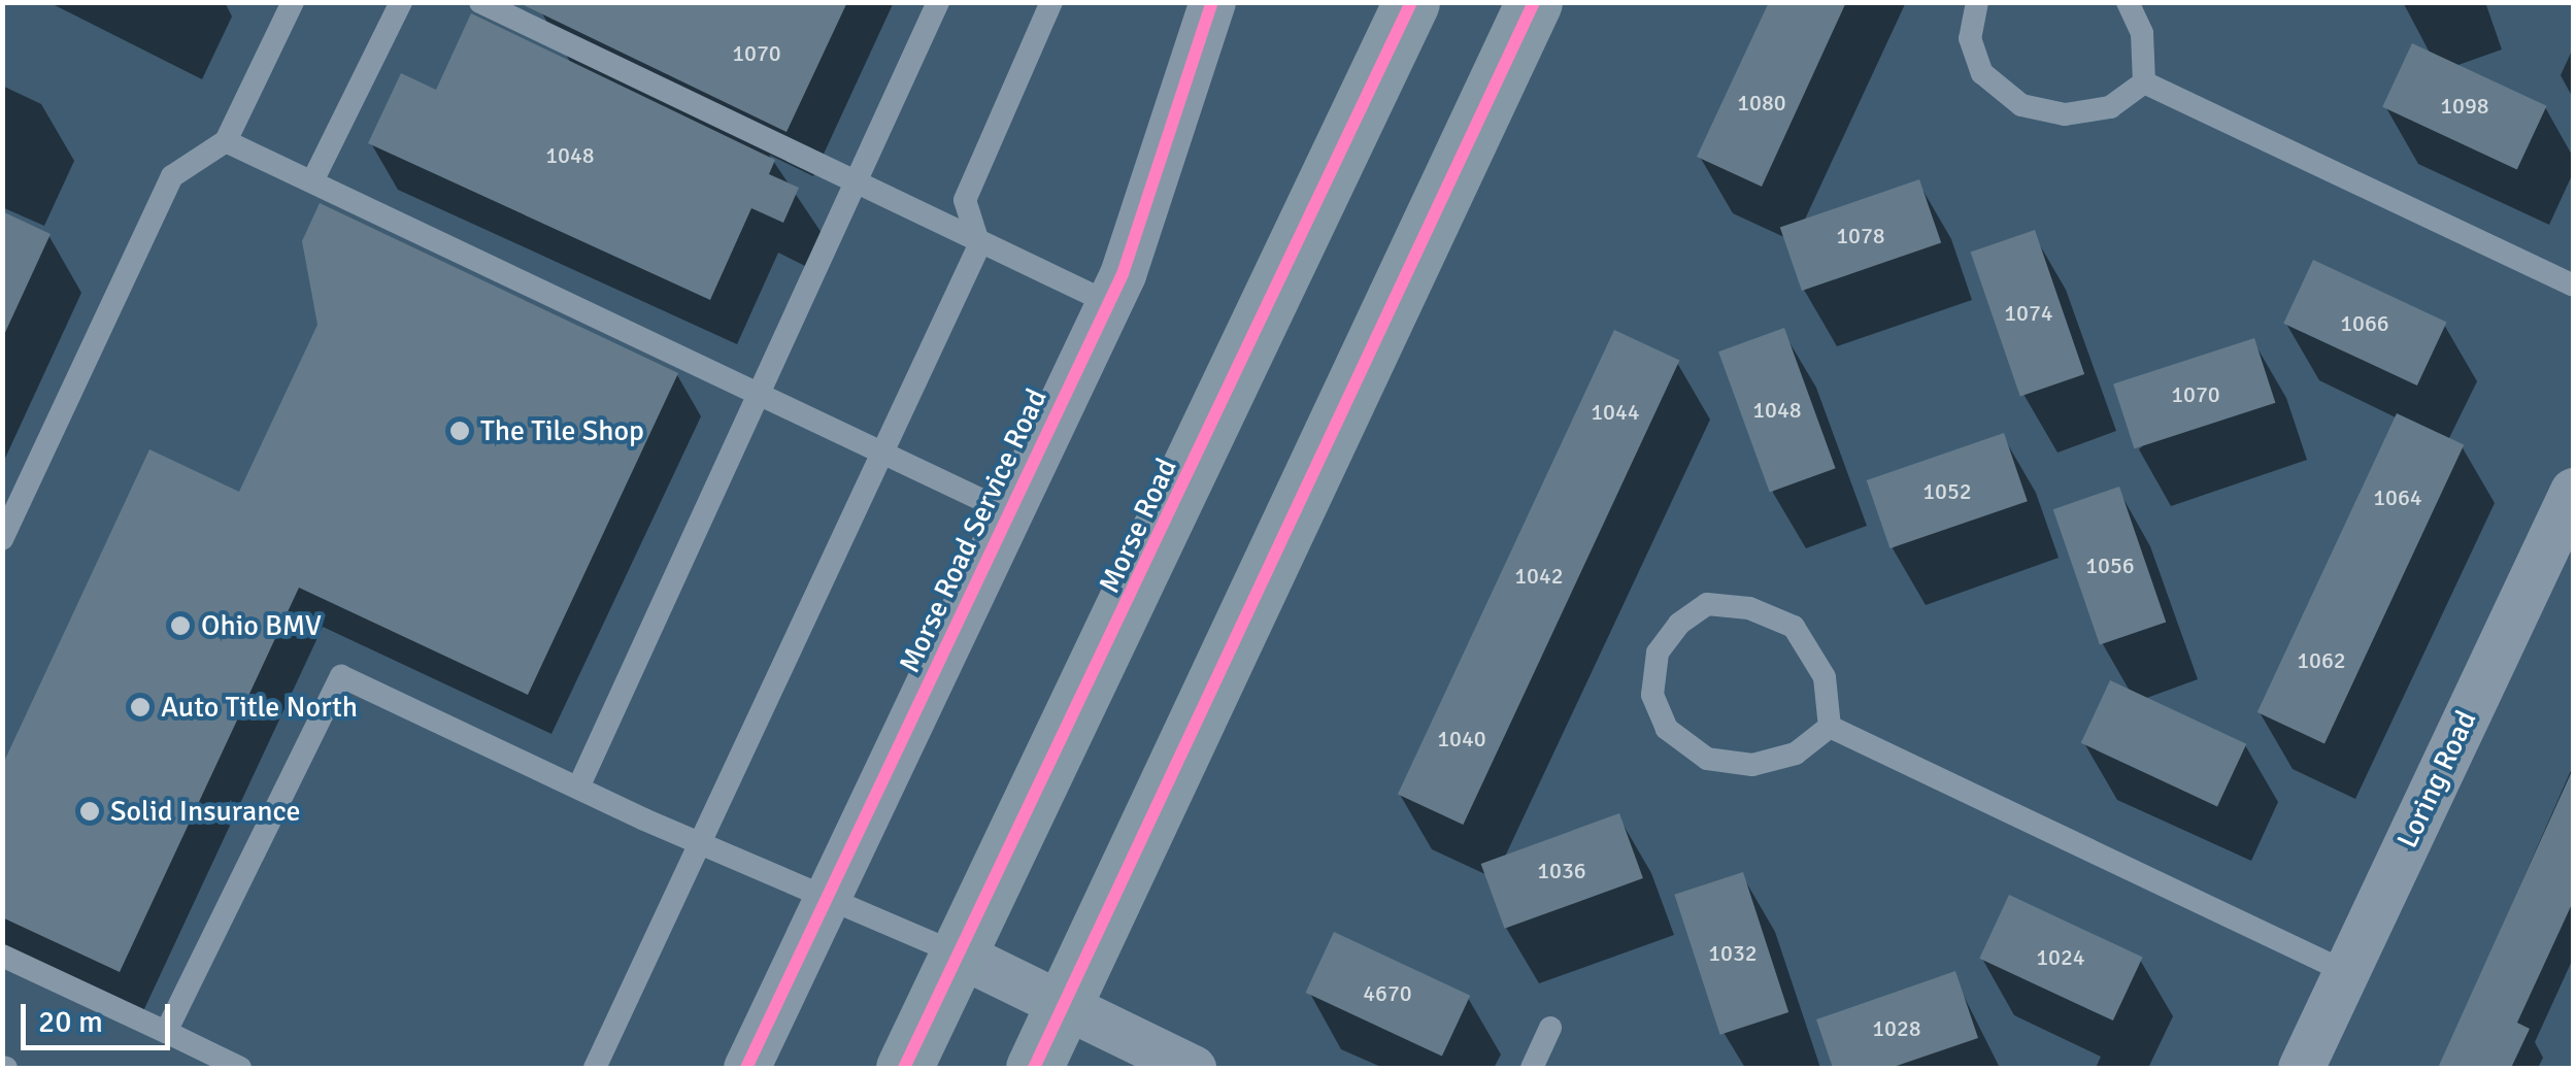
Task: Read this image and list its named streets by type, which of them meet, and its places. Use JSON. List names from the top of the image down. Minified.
{"streets":{"main road":["Morse Road"],"street":["Morse Road Service Road","Loring Road"]},"places":["The Tile Shop","Ohio BMV","Auto Title North","Solid Insurance"],"house_numbers":["1070","1080","1098","1048","1078","1074","1066","1070","1048","1044","1052","1064","1056","1042","1062","1040","1036","1032","1024","4670","1028"],"scale_bar":"20 m"}
